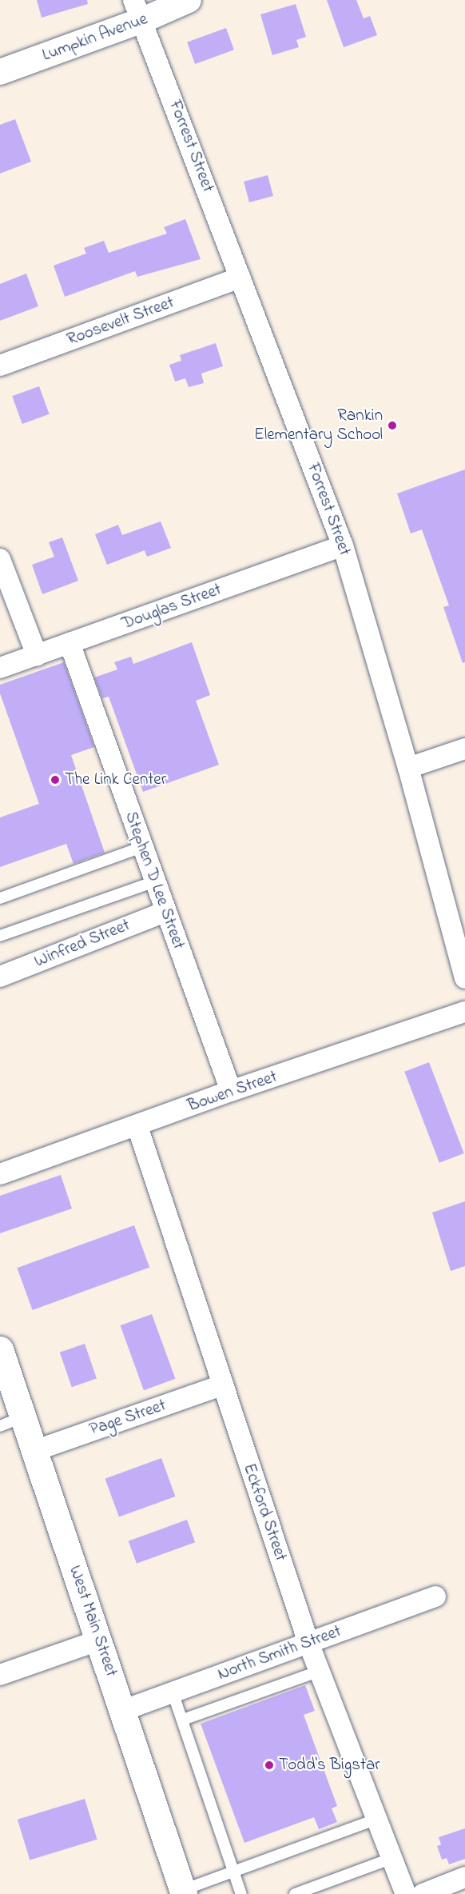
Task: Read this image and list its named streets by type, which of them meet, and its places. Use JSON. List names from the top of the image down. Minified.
{"streets":{"main road":["West Main Street"],"street":["Lumpkin Avenue","Forrest Street","Roosevelt Street","Douglas Street","Stephen D Lee Street","Winfred Street","Bowen Street","Page Street","Eckford Street","North Smith Street"]},"crossings":[["Lumpkin Avenue","Forrest Street"],["Forrest Street","Roosevelt Street"],["Forrest Street","Douglas Street"],["Douglas Street","Stephen D Lee Street"],["Stephen D Lee Street","Winfred Street"],["Stephen D Lee Street","Bowen Street"],["Bowen Street","Eckford Street"],["Page Street","Eckford Street"],["Page Street","West Main Street"],["Eckford Street","North Smith Street"],["West Main Street","North Smith Street"]],"places":["Rankin Elementary School","The Link Center","Todd's Bigstar"]}
